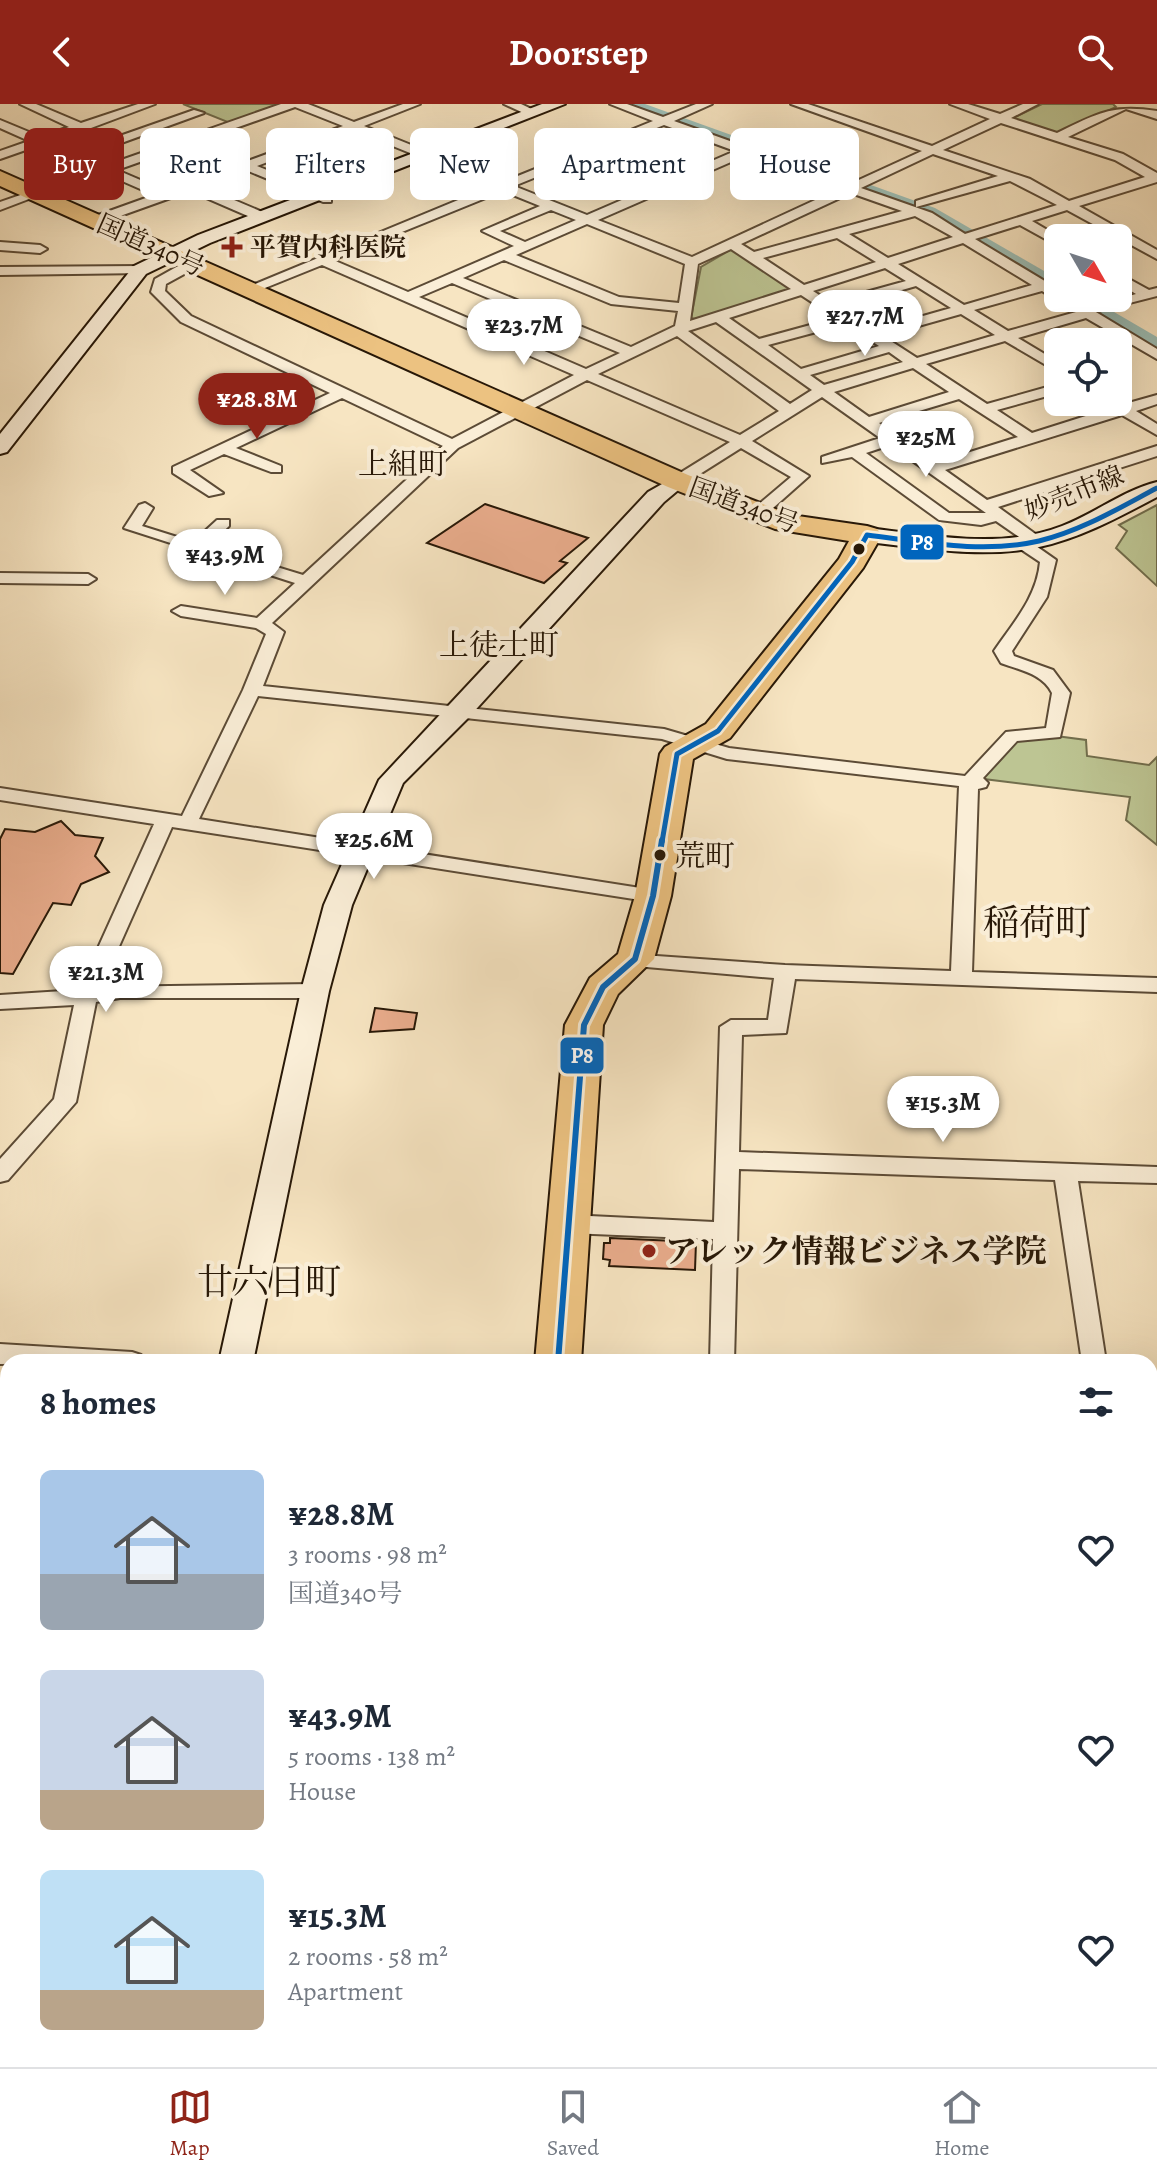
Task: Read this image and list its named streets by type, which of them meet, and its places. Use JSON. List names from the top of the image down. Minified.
{"streets":{"highway":["国道340号"],"street":["妙売市線"]},"crossings":[["国道340号","妙売市線"]],"districts":["上組町","上徒士町","稲荷町","廿六日町"],"places":{"health":["平賀内科医院"],"other":["荒町","アレック情報ビジネス学院"]},"lines":["transit line P8"],"north":"bottom right","page":{"header":"Doorstep","chip":["Buy","Rent","Filters","New","Apartment","House"],"price":["¥27.7M","¥23.7M","¥28.8M","¥25M","¥43.9M","¥25.6M","¥21.3M","¥15.3M"],"heading":"8 homes","list":[{"name":"¥28.8M","note":"3 rooms · 98 m² · 国道340号"},{"name":"¥43.9M","note":"5 rooms · 138 m² · House"},{"name":"¥15.3M","note":"2 rooms · 58 m² · Apartment"}],"tabs":["Map","Saved","Home"]}}
